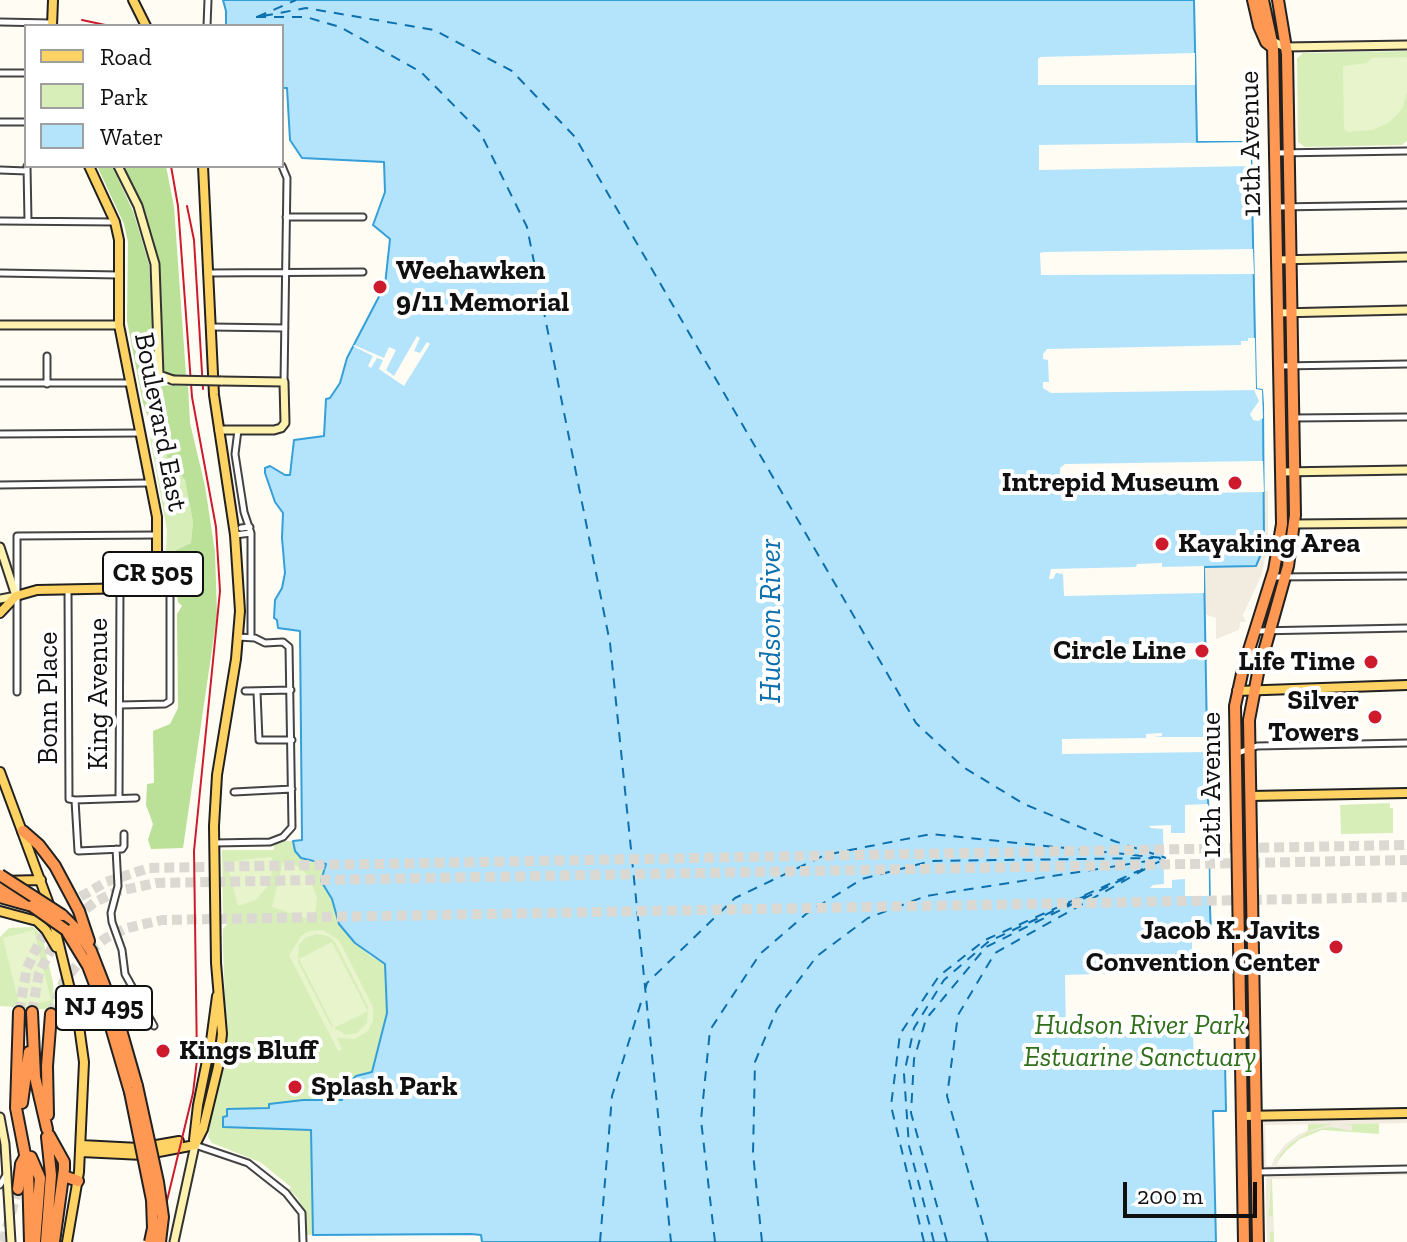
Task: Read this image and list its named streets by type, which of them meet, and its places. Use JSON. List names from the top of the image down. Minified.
{"streets":{"highway":["12th Avenue","NJ 495"],"main road":["Boulevard East","CR 505"],"street":["King Avenue","Bonn Place"]},"crossings":[["Boulevard East","CR 505"],["CR 505","King Avenue"],["CR 505","Bonn Place"]],"water":["Hudson River"],"parks":["Hudson River Park Estuarine Sanctuary"],"places":["Weehawken 9/11 Memorial","Intrepid Museum","Kayaking Area","Circle Line","Life Time","Silver Towers","Jacob K. Javits Convention Center","Kings Bluff","Splash Park"],"legend":["Road","Park","Water"],"scale_bar":"200 m"}
